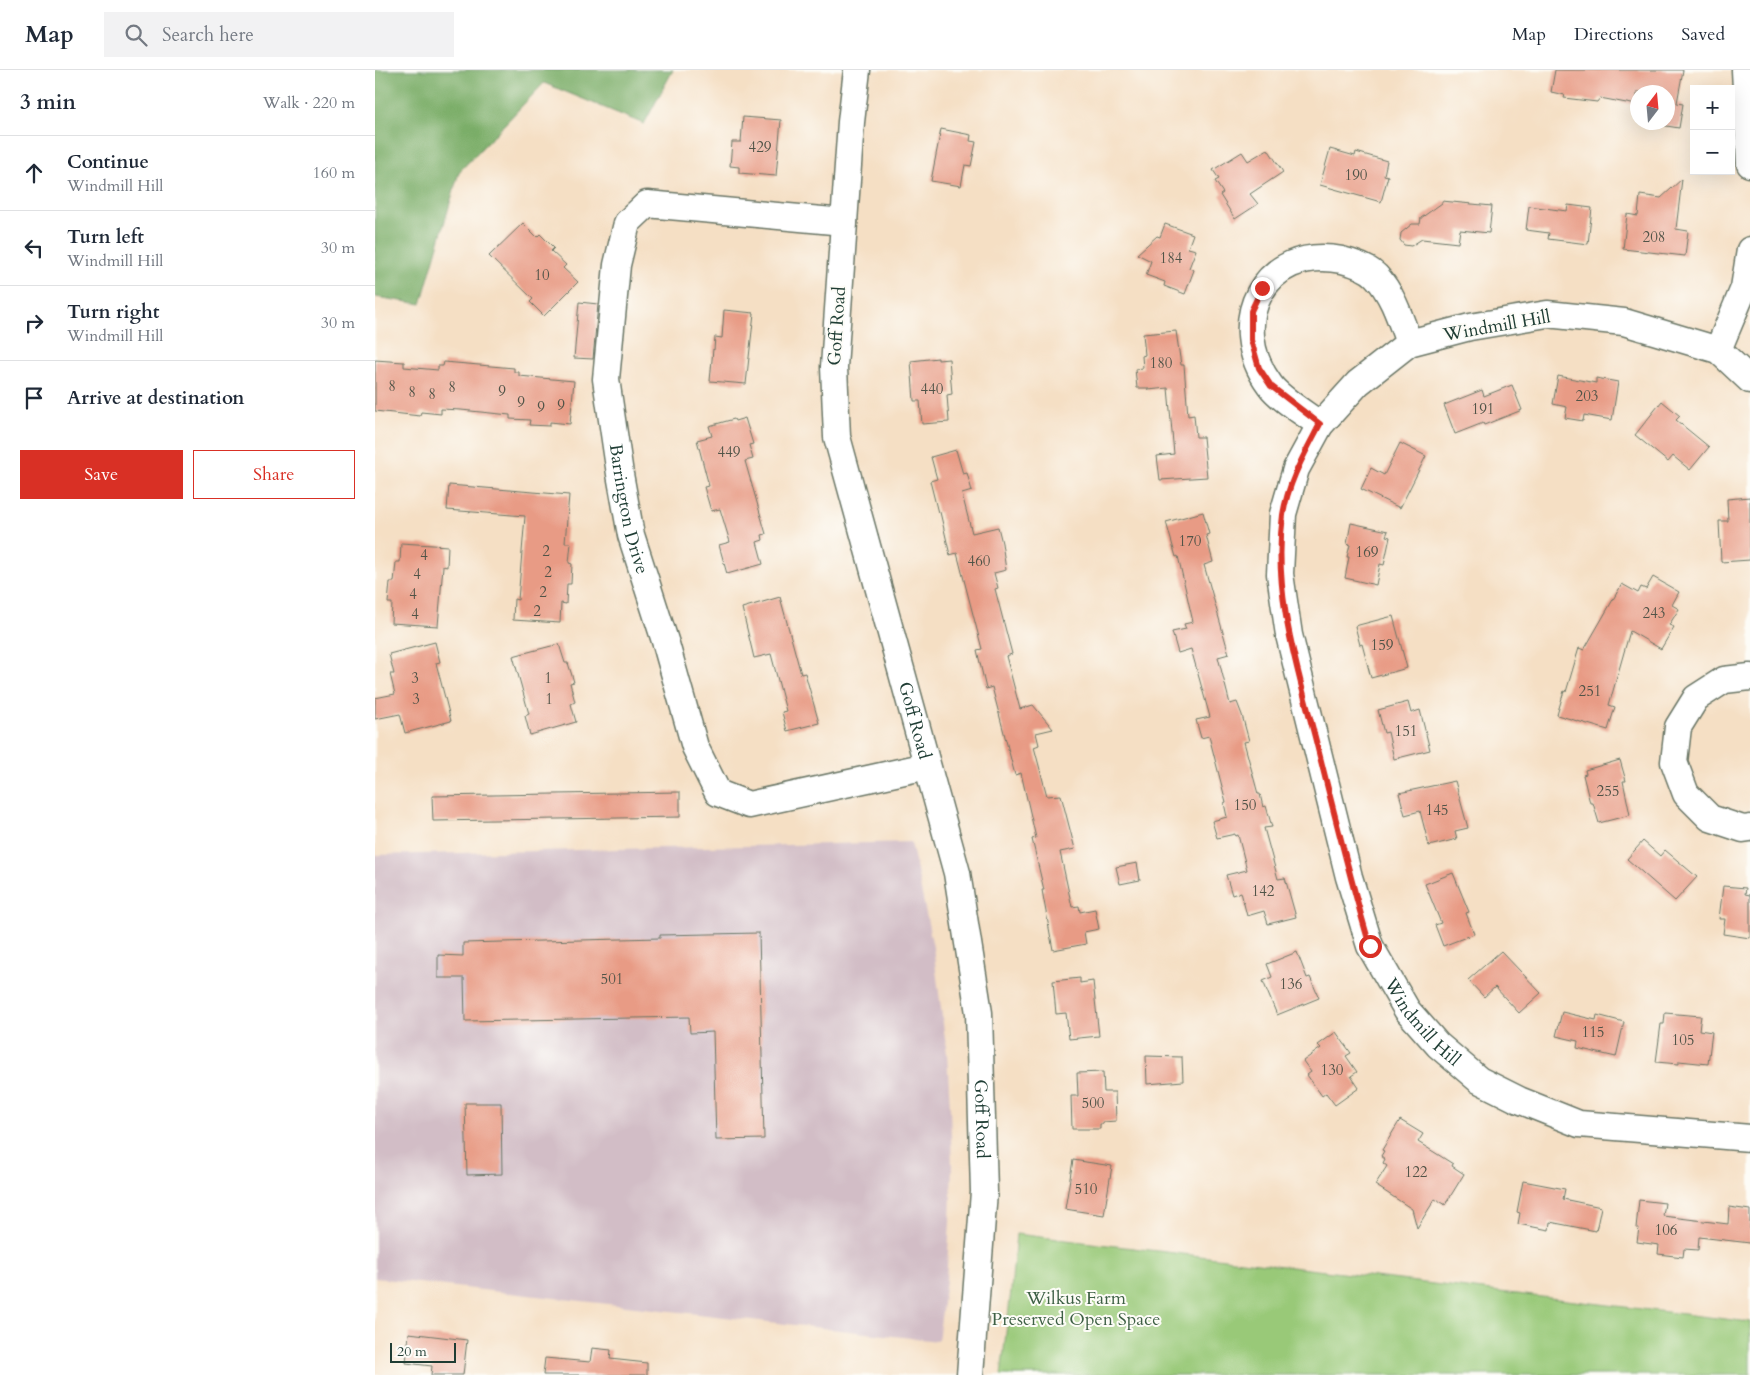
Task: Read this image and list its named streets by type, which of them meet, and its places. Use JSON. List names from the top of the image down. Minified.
{"streets":{"street":["Goff Road","Windmill Hill","Barrington Drive"]},"crossings":[["Goff Road","Barrington Drive"]],"parks":["Wilkus Farm Preserved Open Space"],"house_numbers":["429","190","208","184","10","180","8","8","440","9","8","8","203","9","9","9","191","449","170","2","169","4","460","2","4","2","4","2","243","4","159","3","1","251","3","1","151","255","150","145","142","501","136","115","105","130","500","122","510","106"],"scale_bar":"20 m","north":"top","page":{"header":"Map","search":"Search here","nav":["Map","Directions","Saved"],"heading":["3 min","Walk · 220 m"],"map_buttons":["+","−"],"list":[["Continue","Windmill Hill","160 m"],["Turn left","Windmill Hill","30 m"],["Turn right","Windmill Hill","30 m"],"Arrive at destination"],"buttons":["Save","Share"],"scale":"20 m"}}
